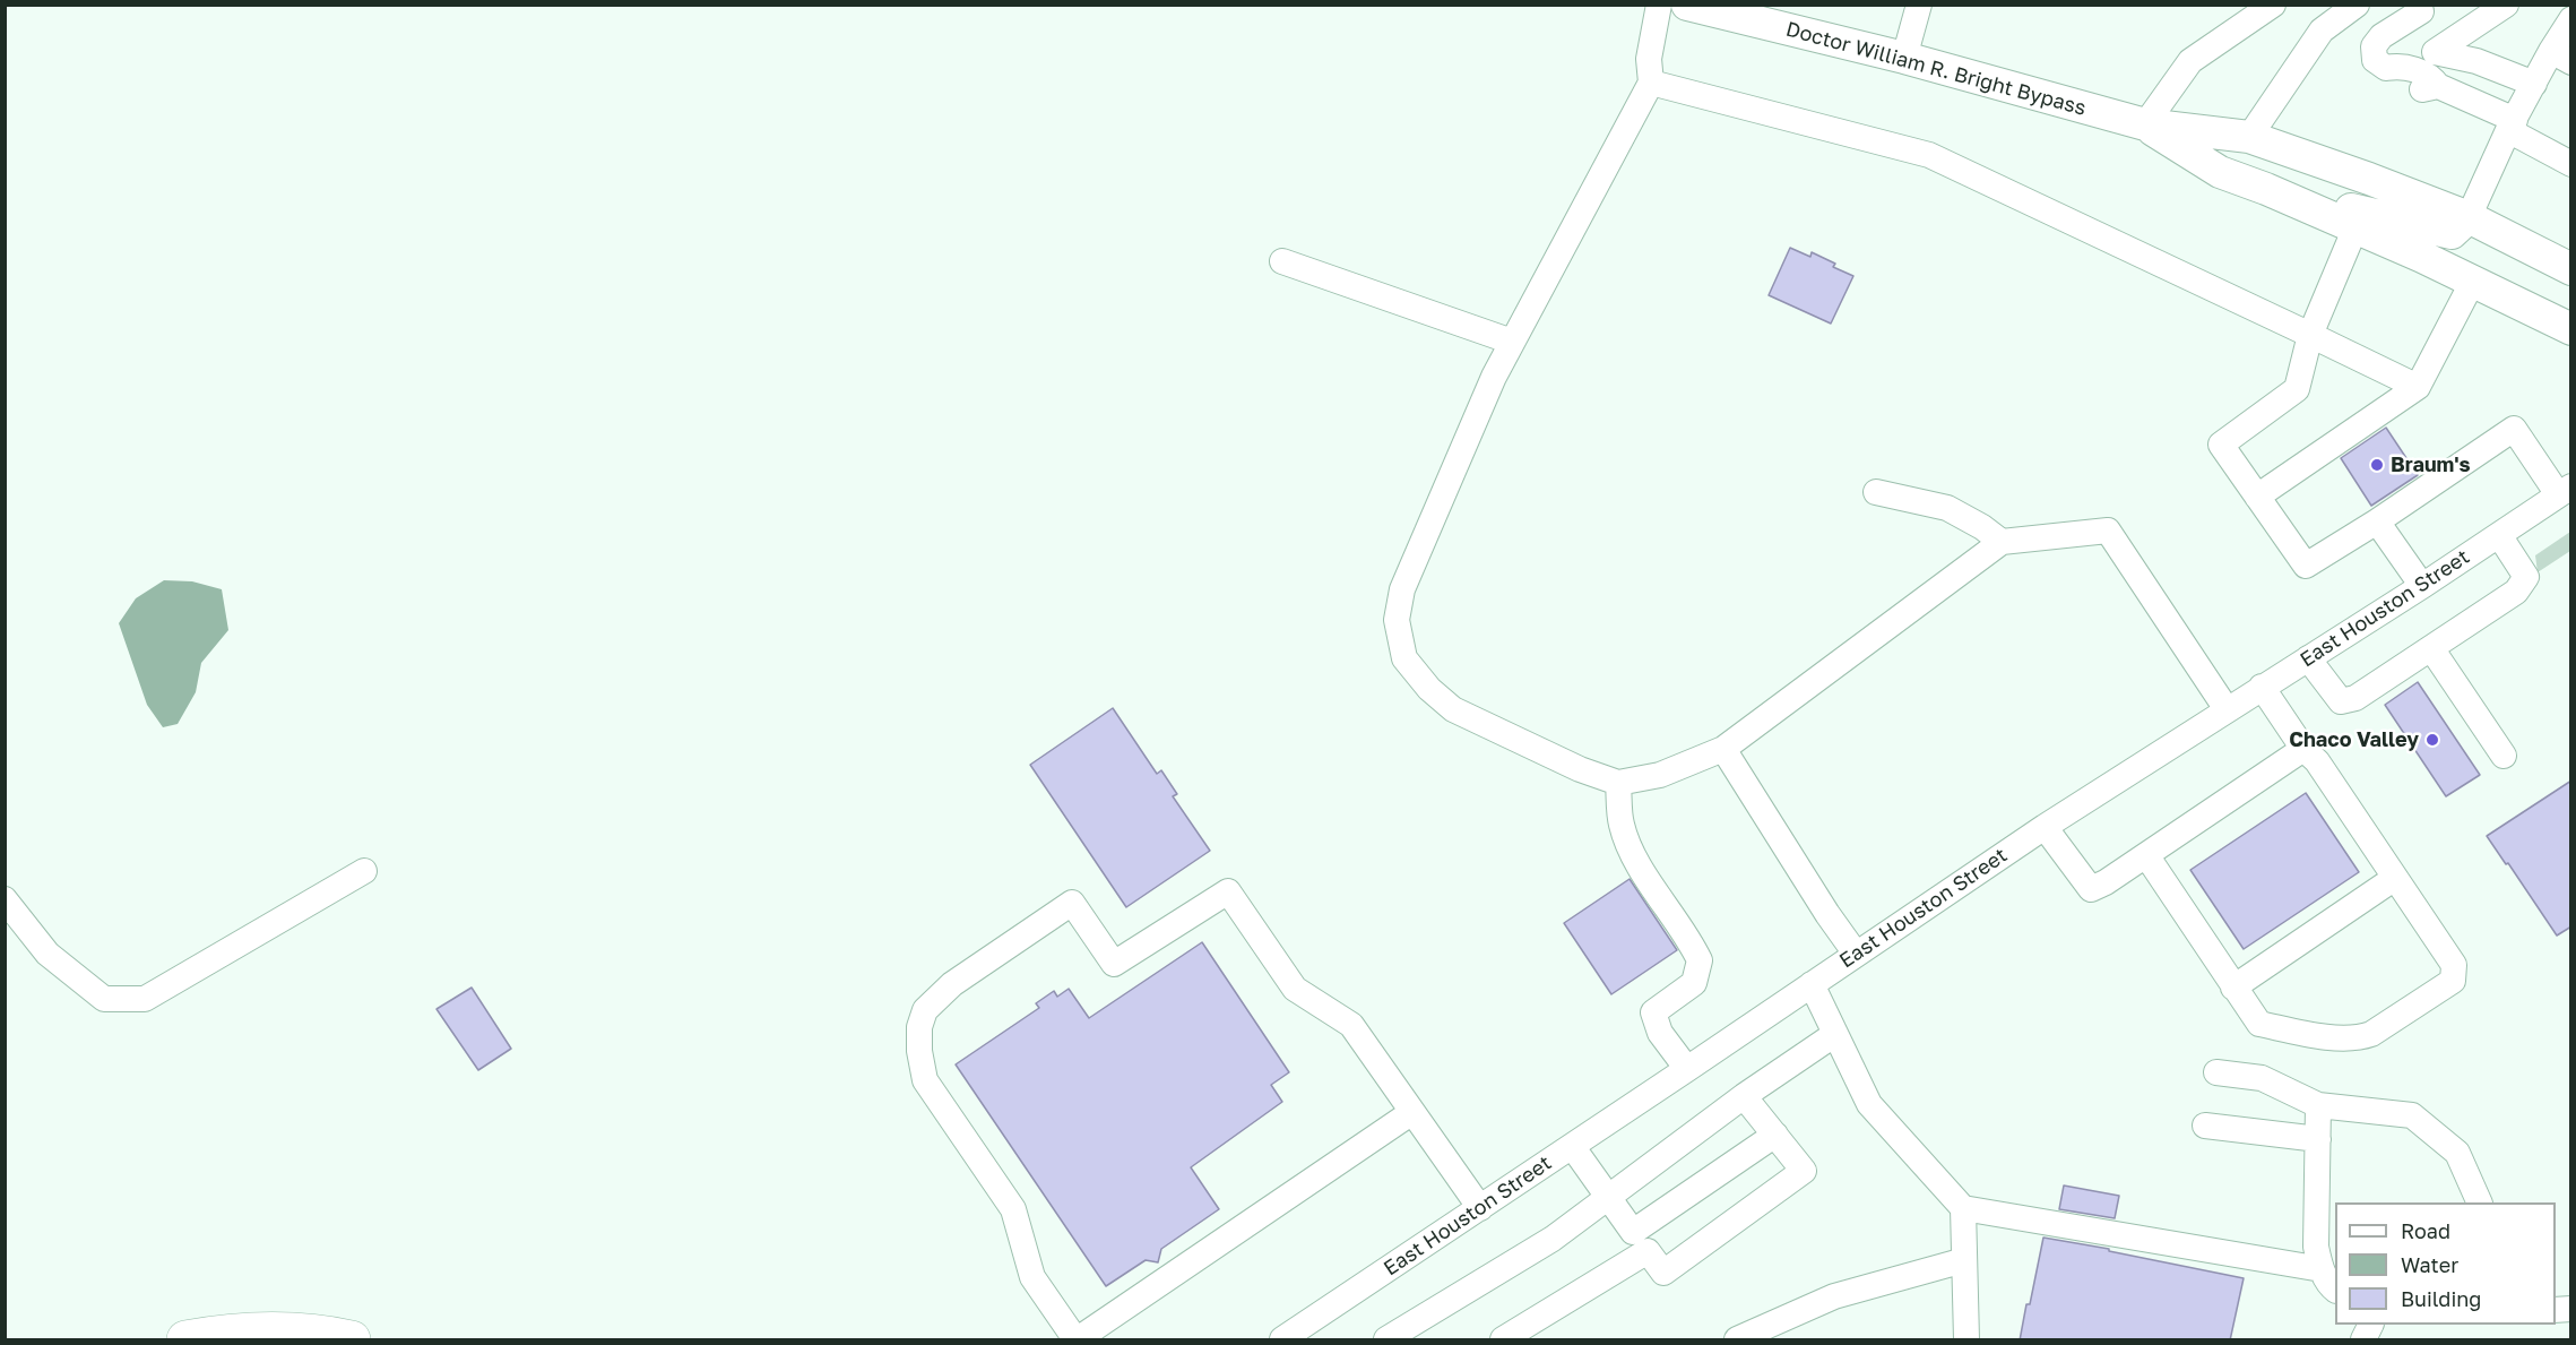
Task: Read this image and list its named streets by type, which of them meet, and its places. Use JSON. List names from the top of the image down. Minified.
{"streets":{"main road":["Doctor William R. Bright Bypass"],"street":["East Houston Street"]},"places":["Braum's","Chaco Valley"],"legend":["Road","Water","Building"]}
